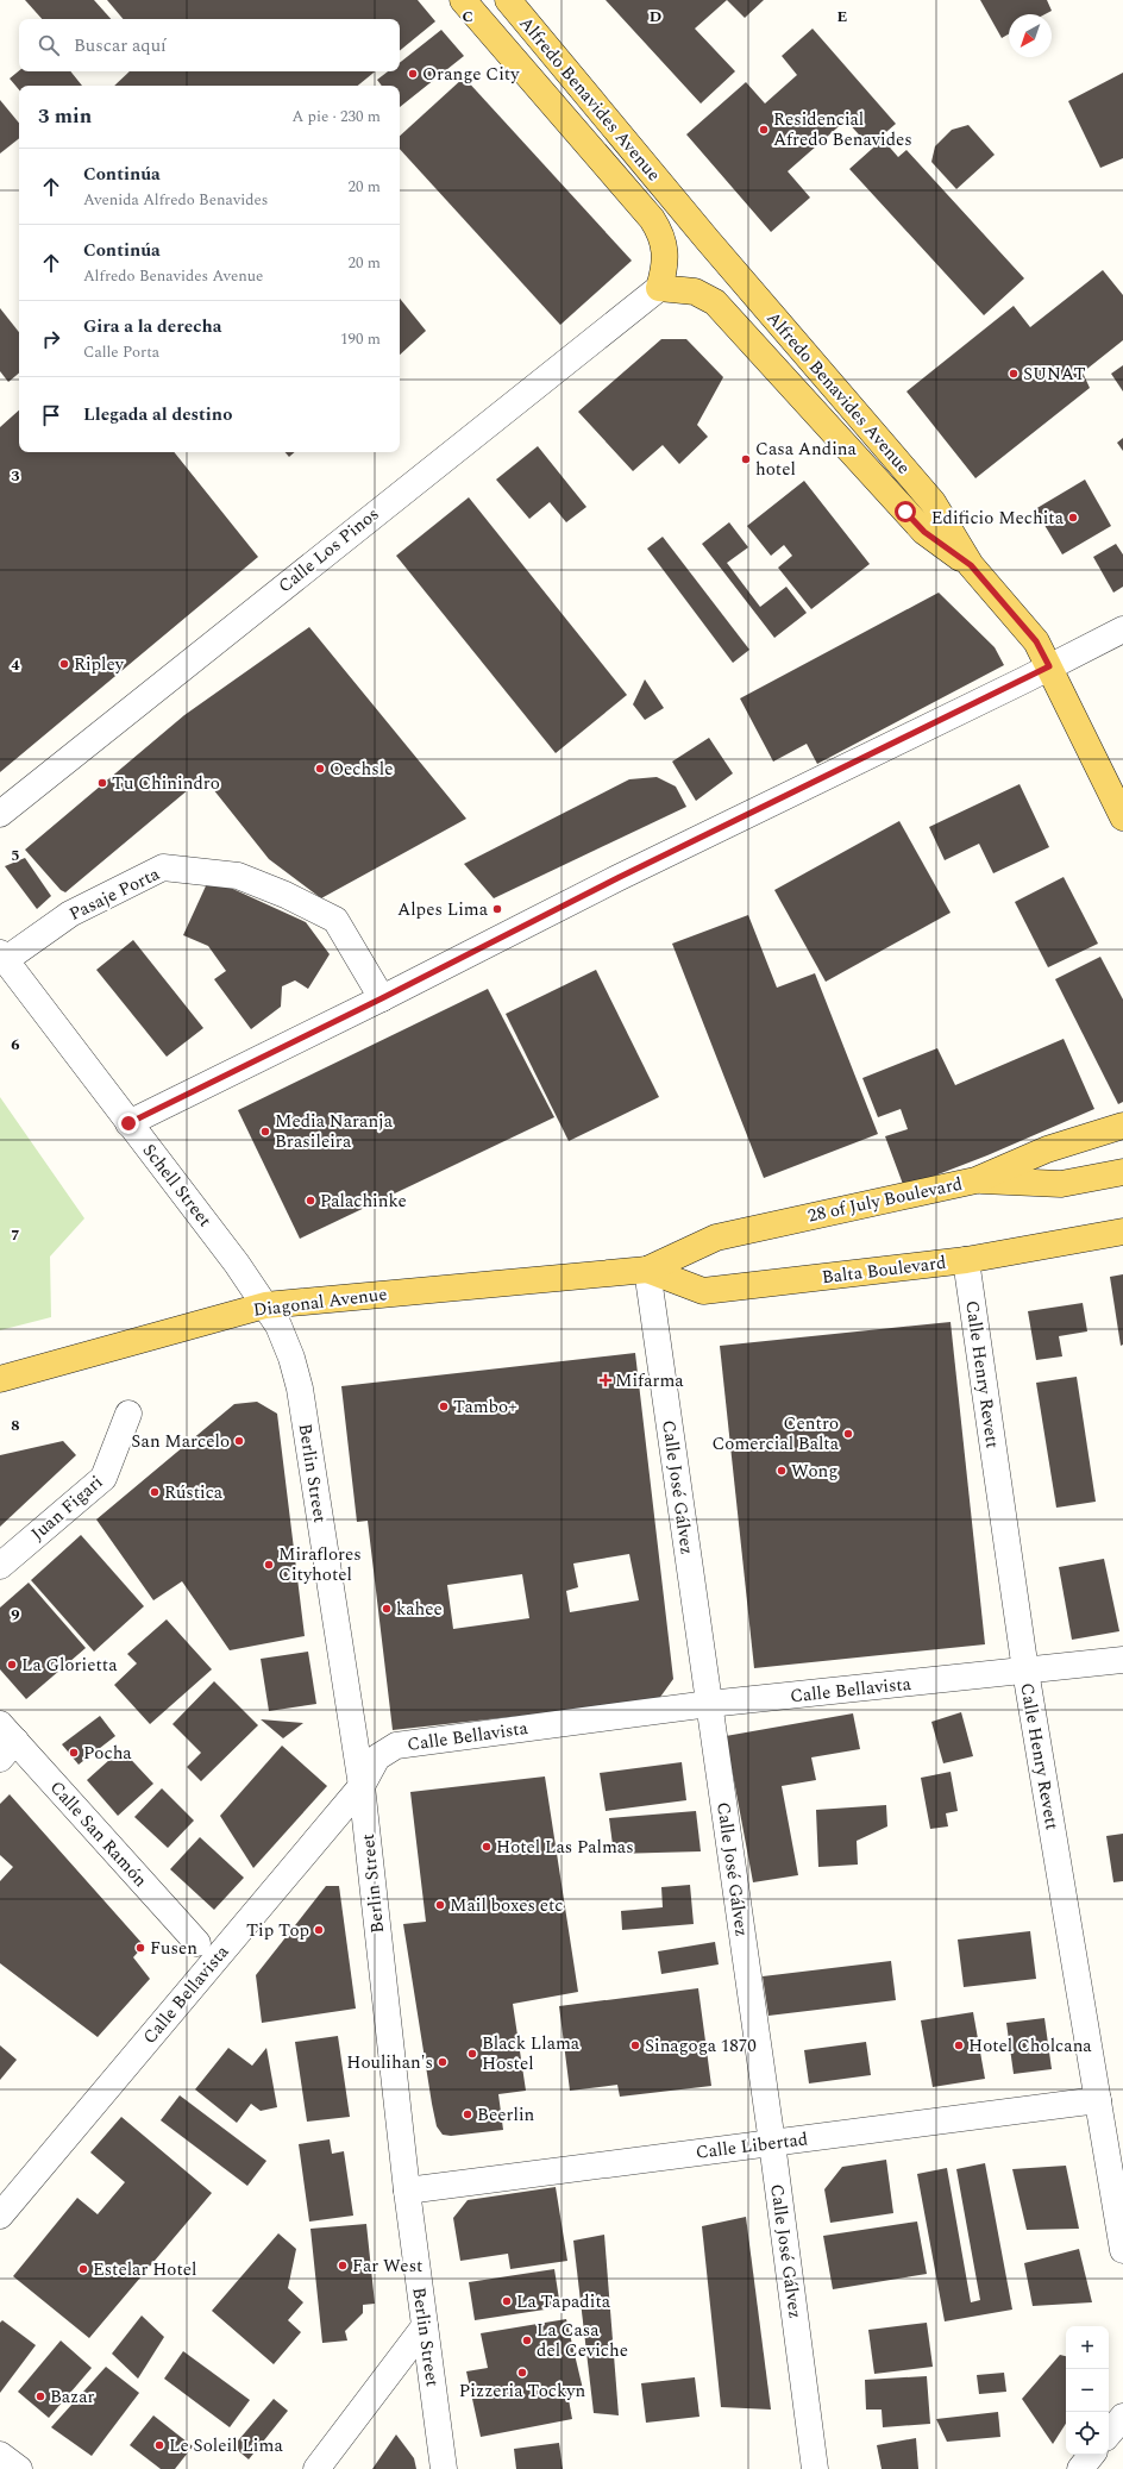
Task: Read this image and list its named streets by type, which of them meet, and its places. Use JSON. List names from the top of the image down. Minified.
{"streets":{"main road":["Alfredo Benavides Avenue","28 of July Boulevard","Balta Boulevard","Diagonal Avenue"],"street":["Calle Los Pinos","Pasaje Porta","Schell Street","Calle Henry Revett","Berlin Street","Calle José Gálvez","Juan Figari","Calle Bellavista","Calle San Ramón","Calle Libertad"]},"crossings":[["Alfredo Benavides Avenue","Calle Los Pinos"],["Pasaje Porta","Schell Street"],["Schell Street","Diagonal Avenue"],["Schell Street","Berlin Street"],["28 of July Boulevard","Balta Boulevard"],["28 of July Boulevard","Diagonal Avenue"],["28 of July Boulevard","Calle José Gálvez"],["Balta Boulevard","Diagonal Avenue"],["Balta Boulevard","Calle Henry Revett"],["Balta Boulevard","Calle José Gálvez"],["Diagonal Avenue","Berlin Street"],["Diagonal Avenue","Calle José Gálvez"],["Calle Henry Revett","Calle Bellavista"],["Calle Henry Revett","Calle Libertad"],["Berlin Street","Calle Bellavista"],["Berlin Street","Calle Libertad"],["Calle José Gálvez","Calle Bellavista"],["Calle José Gálvez","Calle Libertad"]],"places":{"other":["Orange City","Residencial Afredo Benavides","SUNAT","Casa Andina hotel","Edificio Mechita","Ripley","Oechsle","Tu Chinindro","Alpes Lima","Media Naranja Brasileira","Palachinke","Tambo+","Centro Comercial Balta","San Marcelo","Wong","Rústica","Miraflores Cityhotel","kahee","La Glorietta","Pocha","Hotel Las Palmas","Mail boxes etc","Tip Top","Fusen","Sinagoga 1870","Hotel Cholcana","Black Llama Hostel","Houlihan's","Beerlin","Far West","Estelar Hotel","La Tapadita","La Casa del Ceviche","Pizzeria Tockyn","Bazar","Le Soleil Lima"],"health":["Mifarma"]},"north":"bottom left","page":{"search":"Buscar aquí","heading":["3 min","A pie · 230 m"],"list":[["Continúa","Avenida Alfredo Benavides","20 m"],["Continúa","Alfredo Benavides Avenue","20 m"],["Gira a la derecha","Calle Porta","190 m"],"Llegada al destino"],"map_buttons":["+","−"]},"grid":{"columns":["C","D","E"],"rows":["3","4","5","6","7","8","9"]}}
